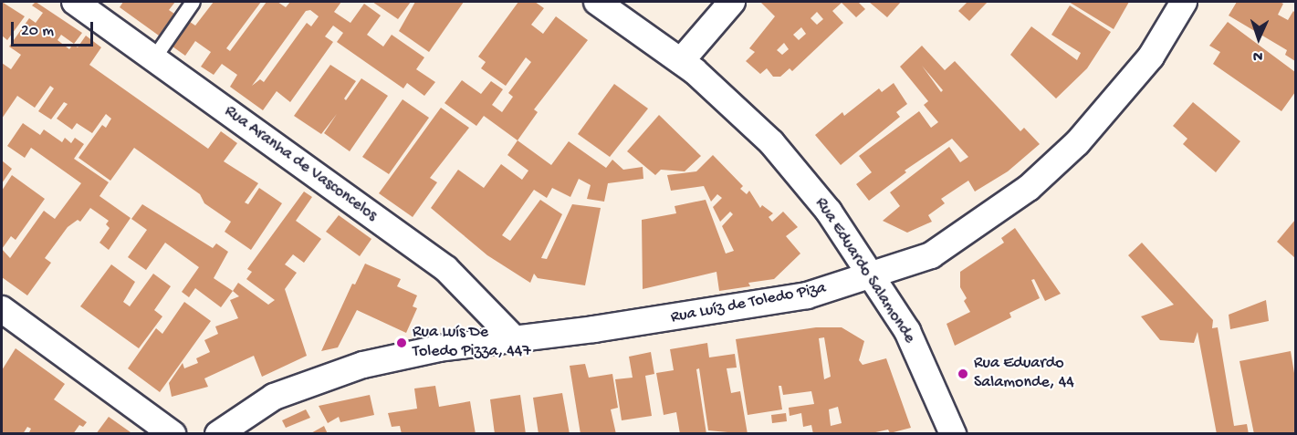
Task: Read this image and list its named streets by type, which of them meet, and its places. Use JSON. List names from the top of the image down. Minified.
{"streets":{"street":["Rua Aranha de Vasconcelos","Rua Eduardo Salamonde","Rua Luíz de Toledo Piza"]},"crossings":[["Rua Aranha de Vasconcelos","Rua Luíz de Toledo Piza"],["Rua Eduardo Salamonde","Rua Luíz de Toledo Piza"]],"places":["Rua Luís De Toledo Pizza, 447","Rua Eduardo Salamonde, 44"],"scale_bar":"20 m","north":"bottom"}
